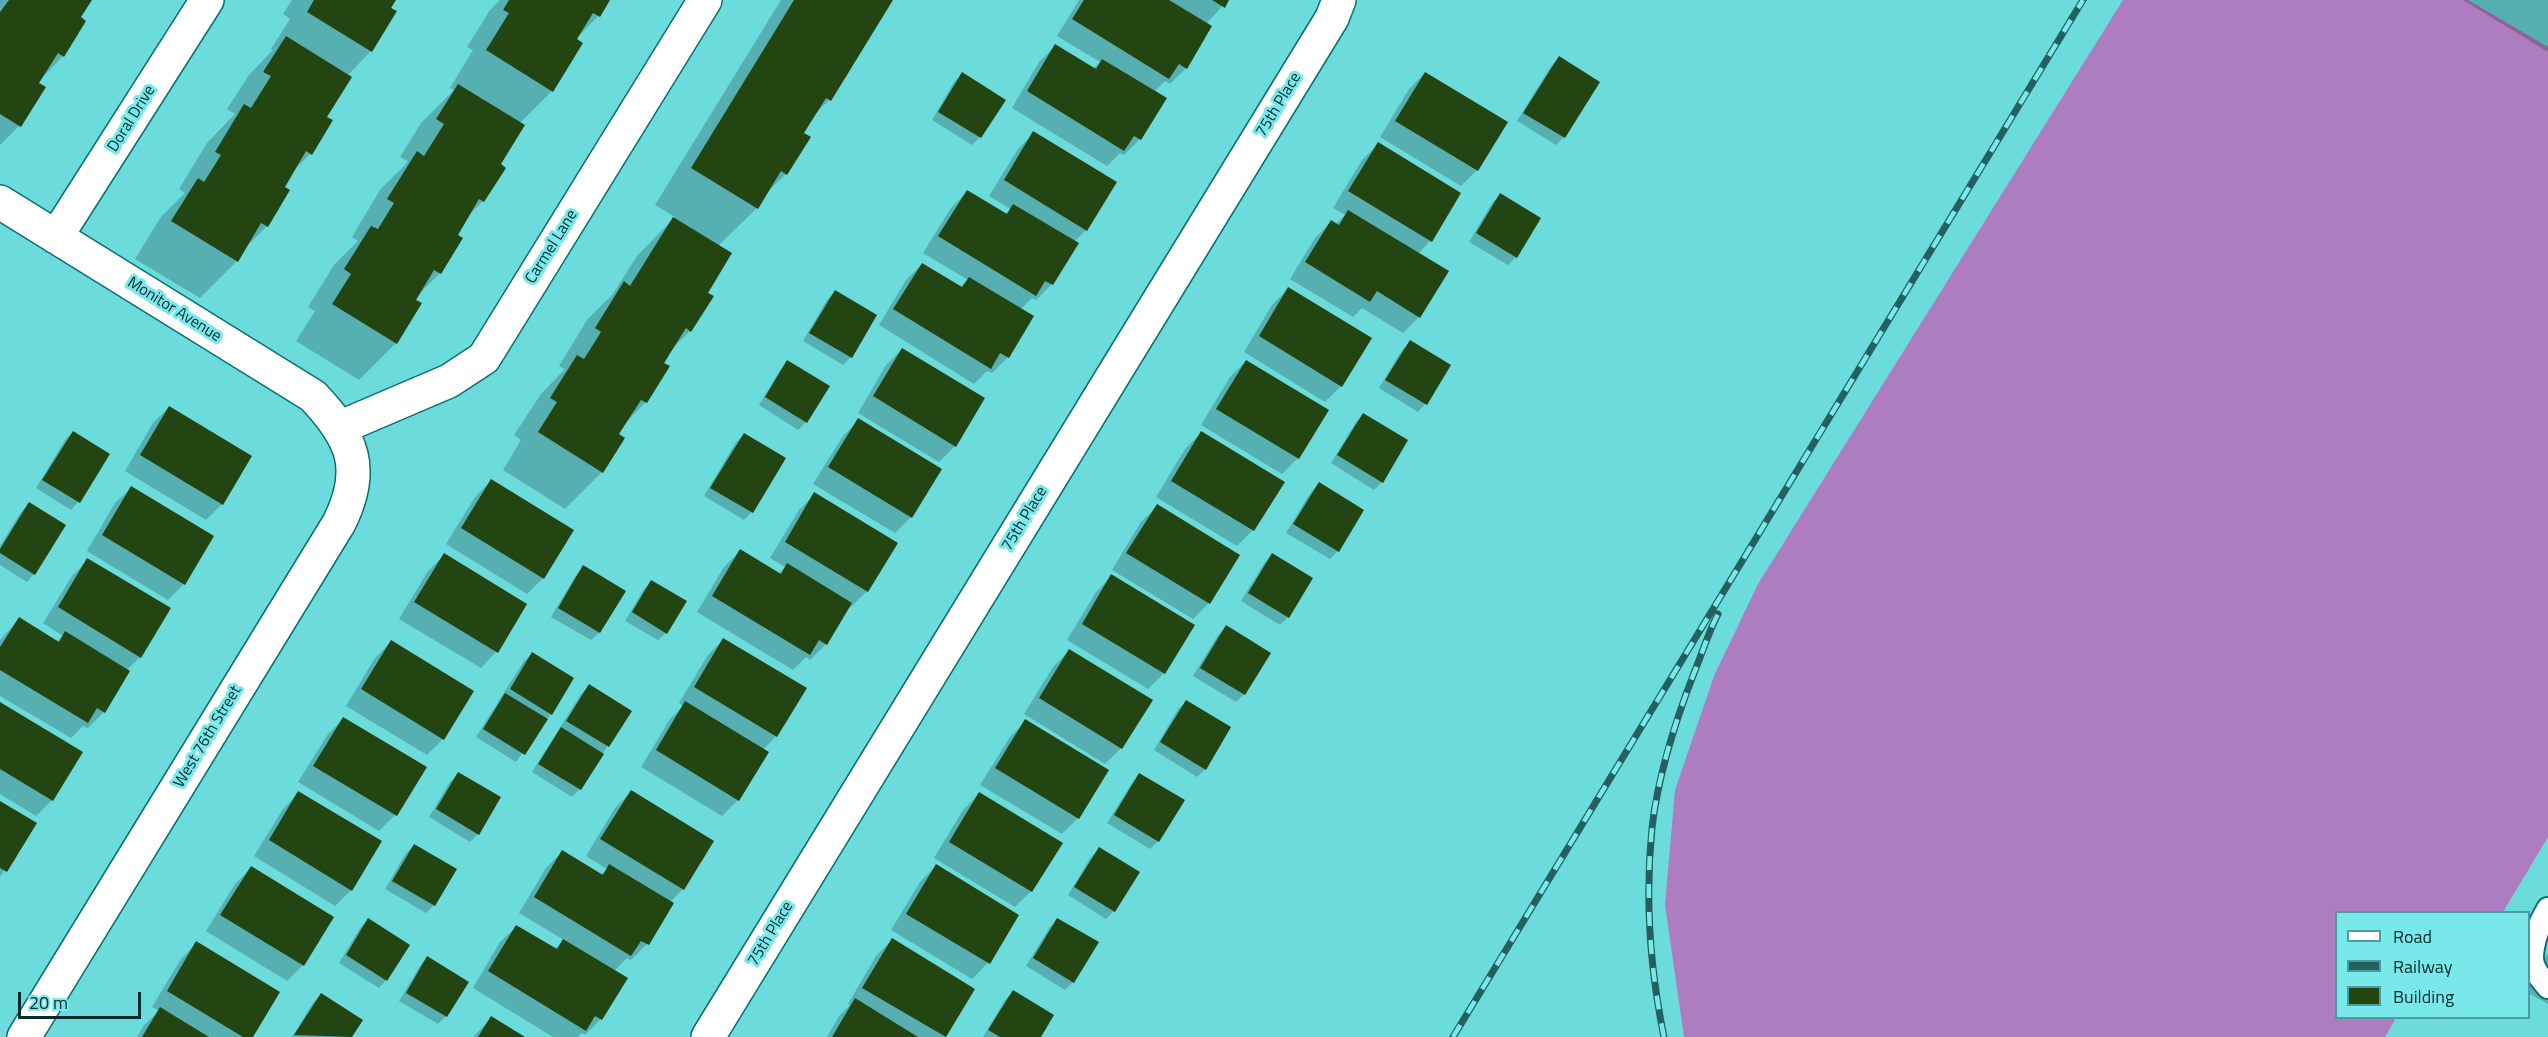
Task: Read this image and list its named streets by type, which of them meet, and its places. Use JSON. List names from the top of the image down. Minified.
{"streets":{"street":["75th Place","Doral Drive","Carmel Lane","Monitor Avenue","West 76th Street"]},"crossings":[["Doral Drive","Monitor Avenue"],["Carmel Lane","Monitor Avenue"],["Carmel Lane","West 76th Street"],["Monitor Avenue","West 76th Street"]],"legend":["Road","Railway","Building"],"scale_bar":"20 m"}
